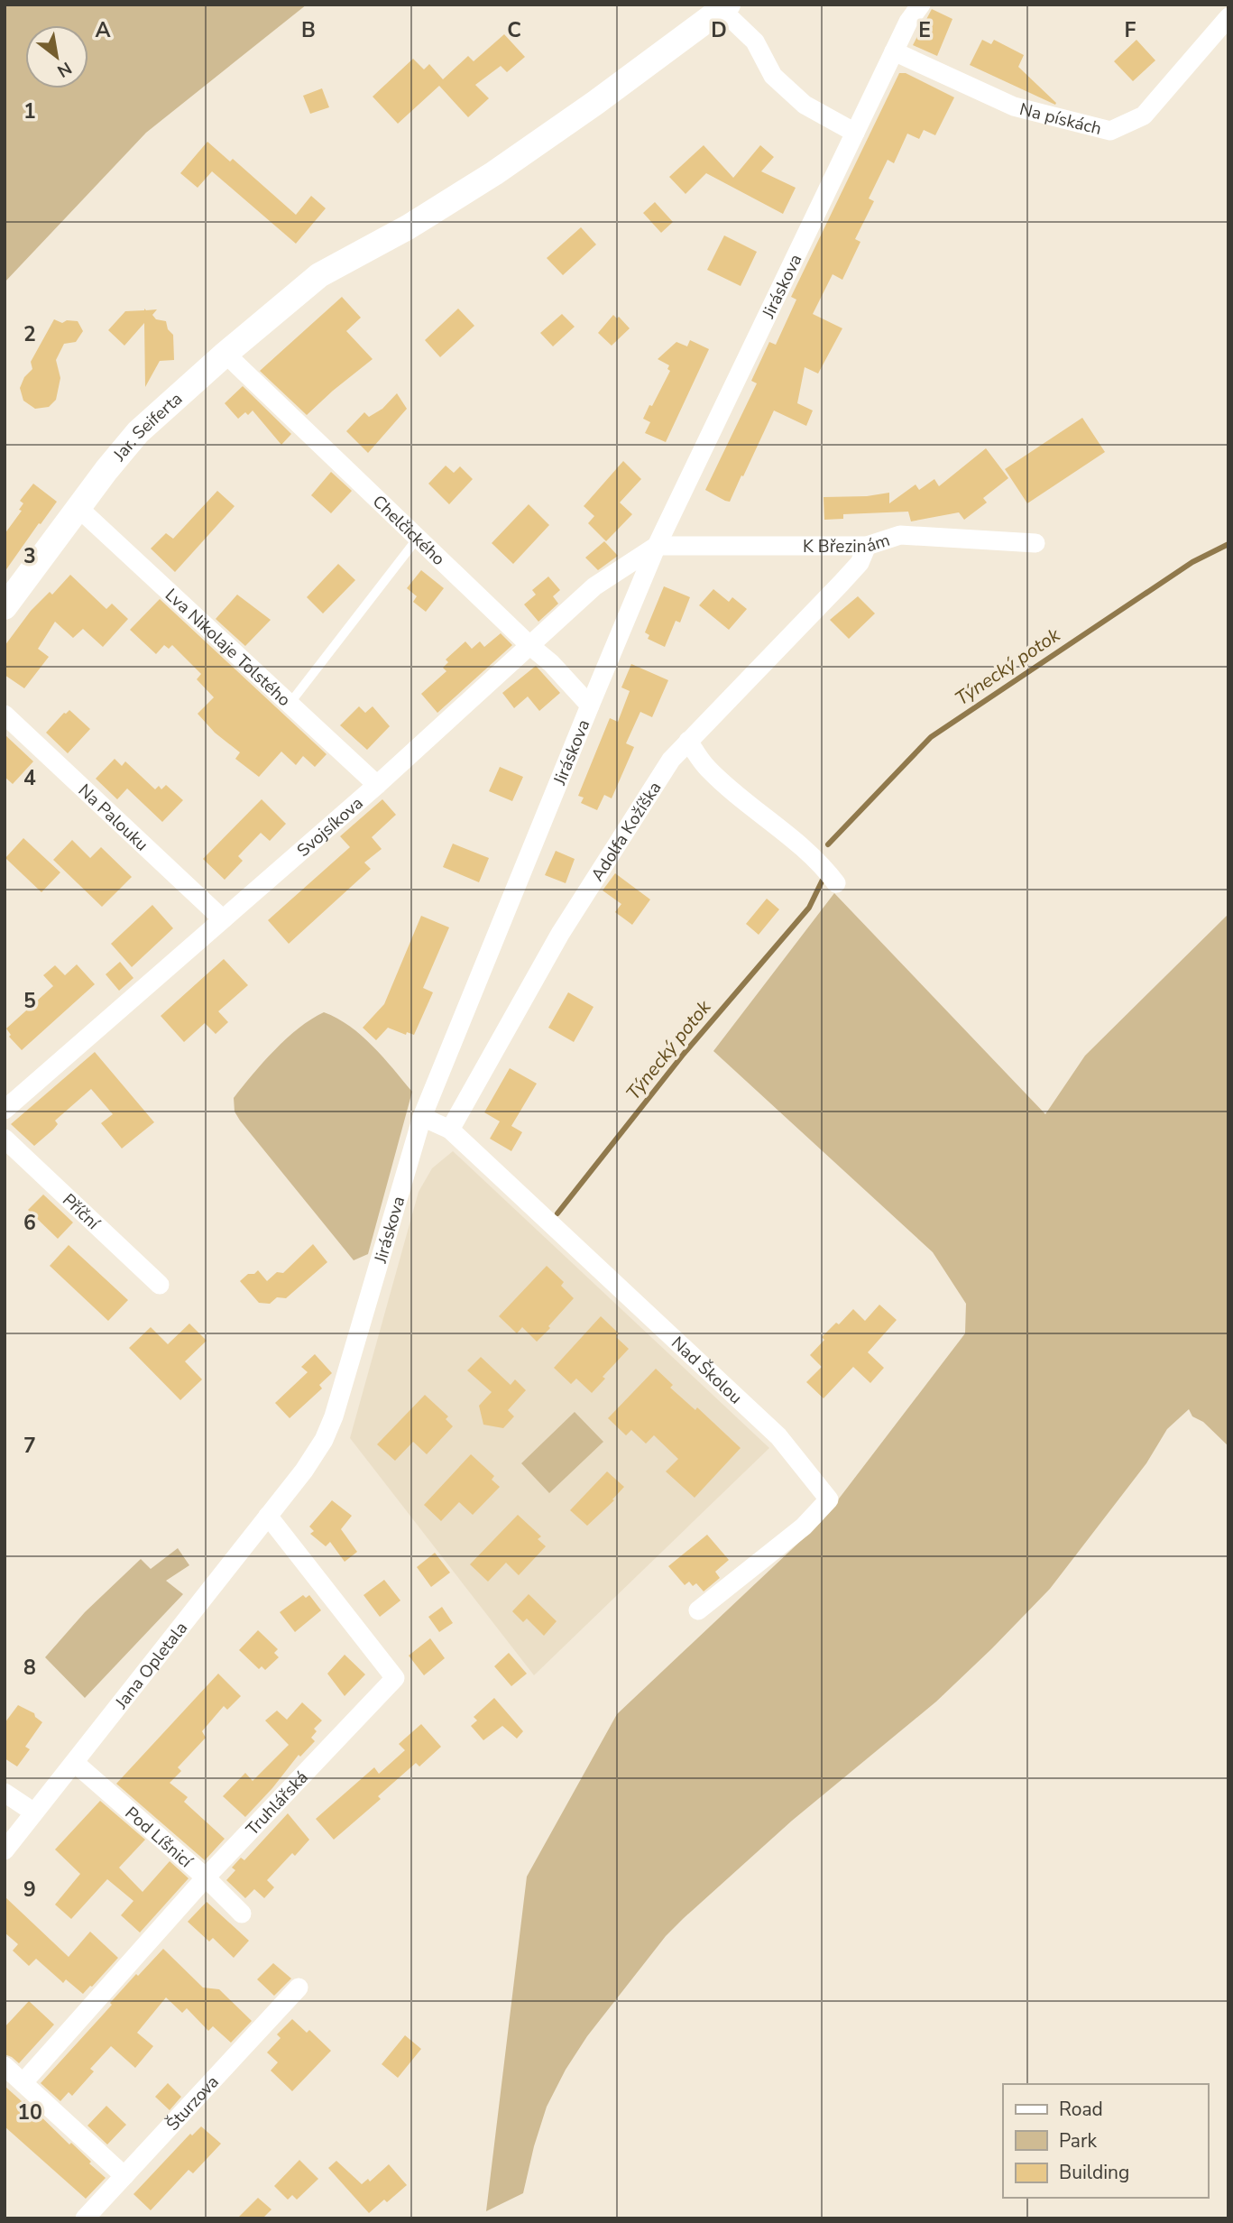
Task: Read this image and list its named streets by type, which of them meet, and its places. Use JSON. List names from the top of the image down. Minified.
{"streets":{"street":["Na pískách","Jiráskova","Jar. Seiferta","Chelčického","K Březinám","Lva Nikolaje Tolstého","Na Palouku","Svojsíkova","Adolfa Kožíška","Příční","Nad Školou","Jana Opletala","Truhlářská","Pod Líšnicí","Šturzova"]},"crossings":[["Na pískách","Jiráskova"],["Jiráskova","Chelčického"],["Jiráskova","K Březinám"],["Jiráskova","Svojsíkova"],["Jiráskova","Jana Opletala"],["Jiráskova","Truhlářská"],["Jar. Seiferta","Chelčického"],["Jar. Seiferta","Lva Nikolaje Tolstého"],["Chelčického","Svojsíkova"],["K Březinám","Svojsíkova"],["K Březinám","Adolfa Kožíška"],["Lva Nikolaje Tolstého","Svojsíkova"],["Na Palouku","Svojsíkova"],["Adolfa Kožíška","Nad Školou"],["Jana Opletala","Truhlářská"],["Jana Opletala","Pod Líšnicí"],["Truhlářská","Pod Líšnicí"]],"water":["Týnecký potok"],"legend":["Road","Park","Building"],"north":"bottom right","grid":{"columns":["A","B","C","D","E","F"],"rows":["1","2","3","4","5","6","7","8","9","10"]}}
